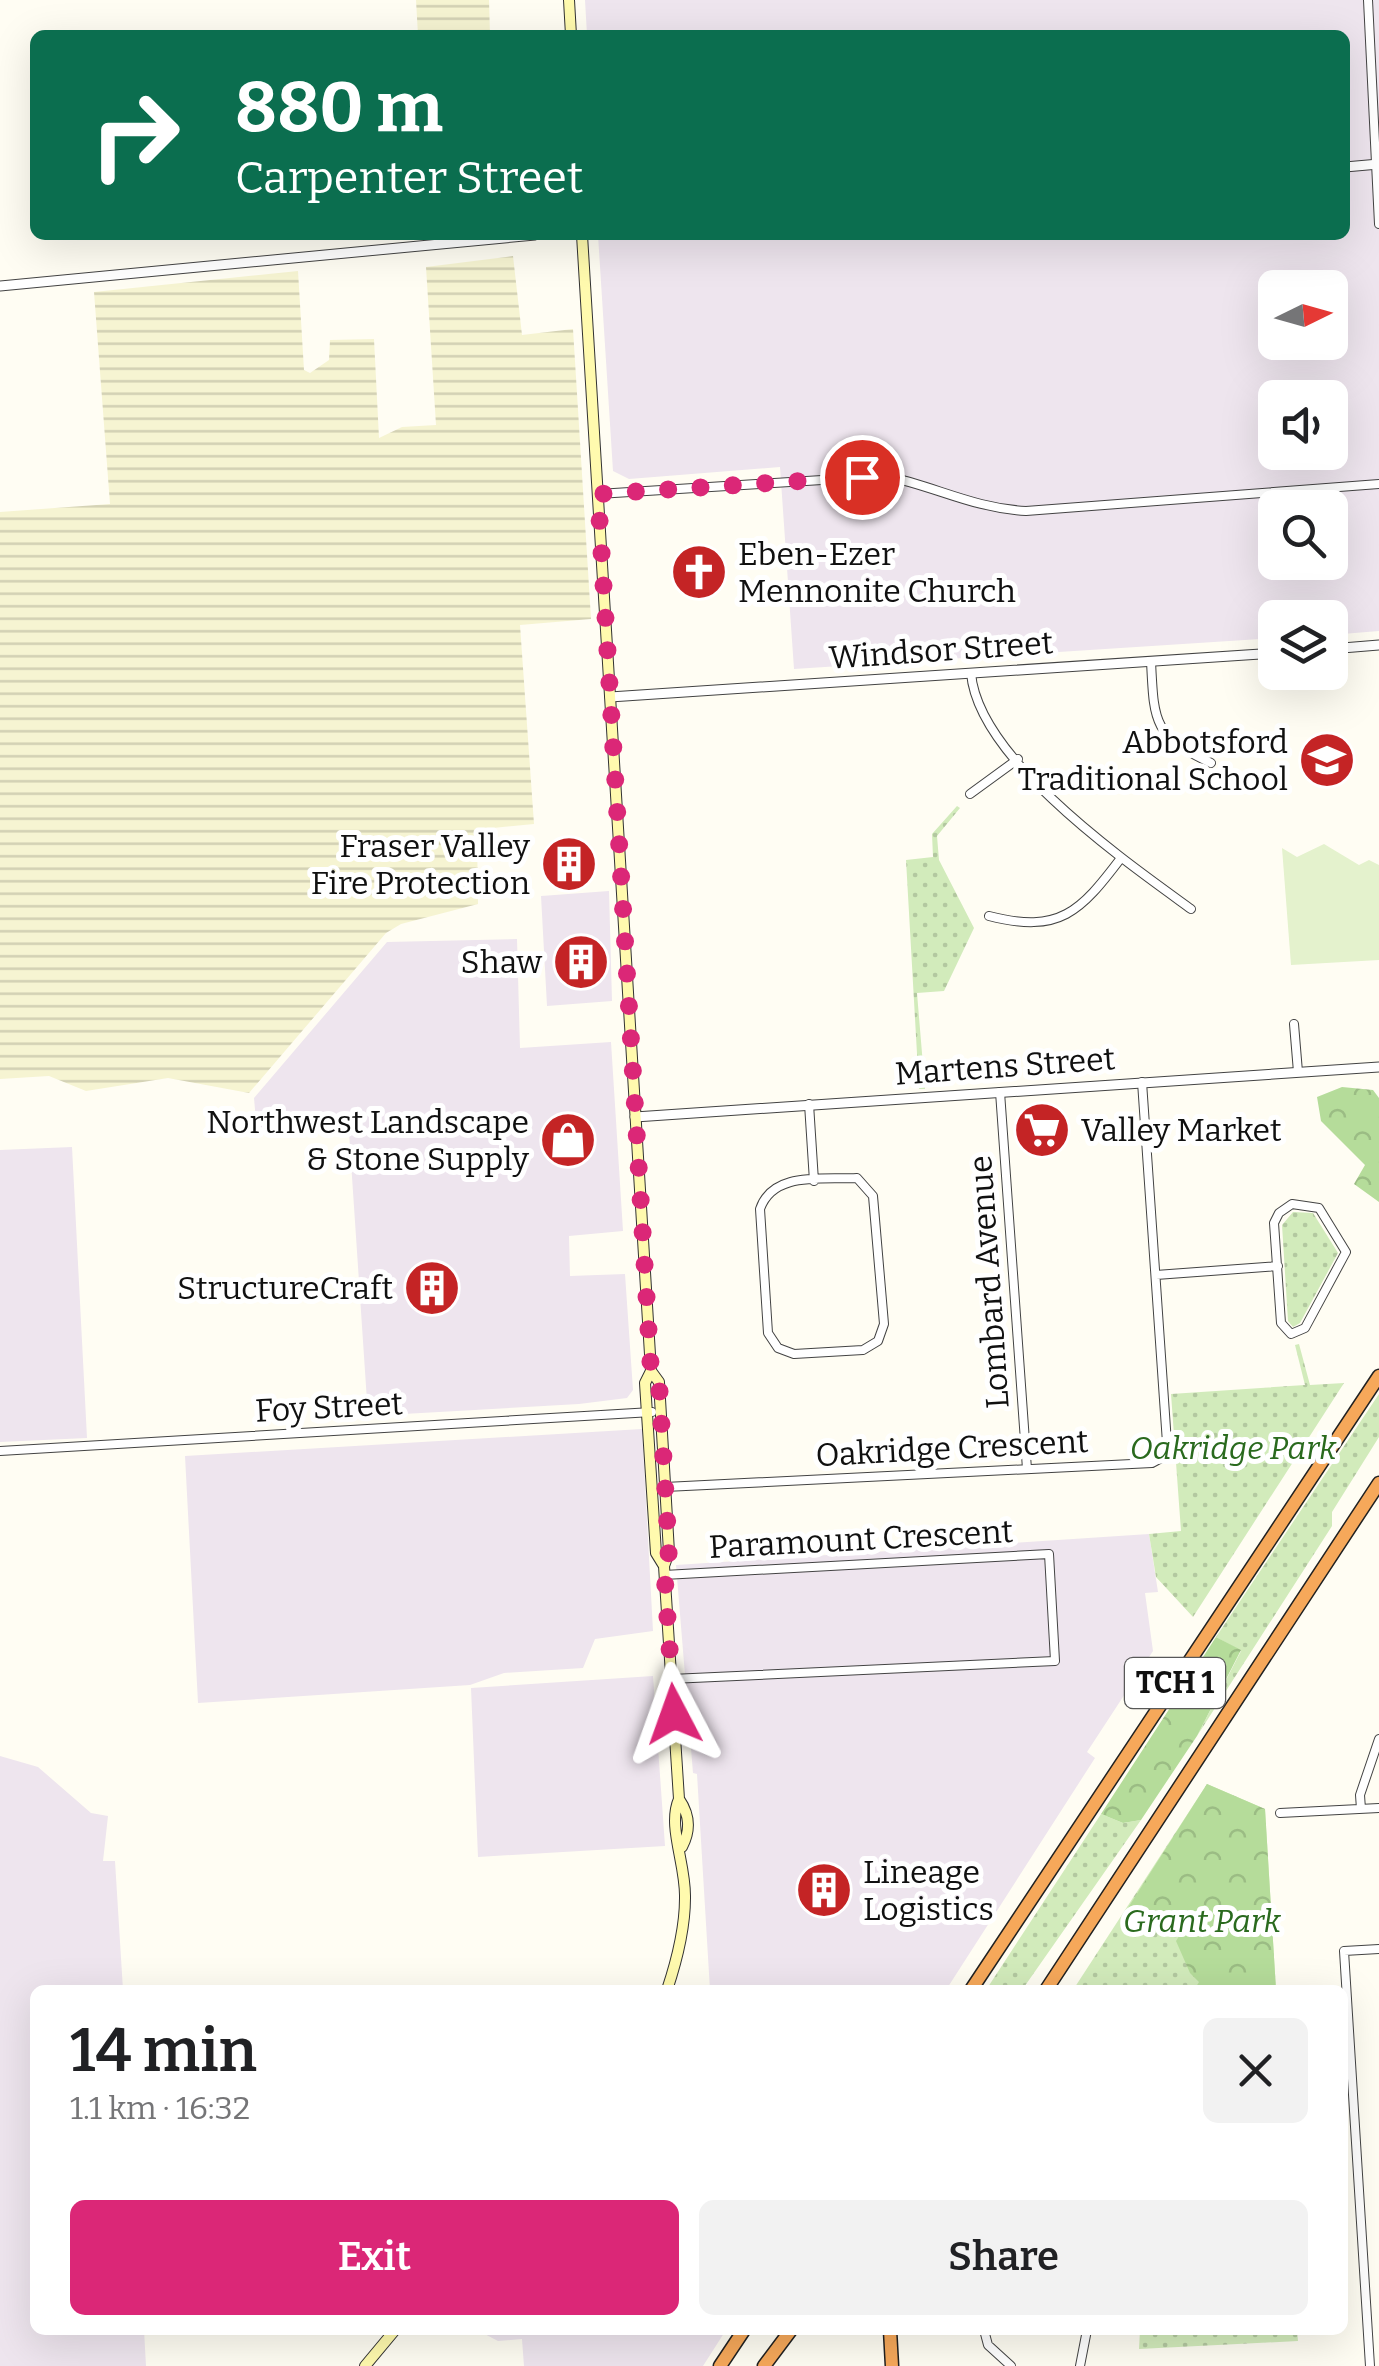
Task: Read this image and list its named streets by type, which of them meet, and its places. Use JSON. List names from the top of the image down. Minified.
{"streets":{"highway":["TCH 1"],"street":["Windsor Street","Martens Street","Lombard Avenue","Foy Street","Oakridge Crescent","Paramount Crescent"]},"crossings":[["Martens Street","Lombard Avenue"],["Martens Street","Oakridge Crescent"],["Lombard Avenue","Oakridge Crescent"]],"parks":["Oakridge Park","Grant Park"],"places":{"church":["Eben-Ezer Mennonite Church"],"school or university":["Abbotsford Traditional School"],"building":["Fraser Valley Fire Protection","Shaw","StructureCraft","Lineage Logistics"],"supermarket":["Valley Market"],"shop":["Northwest Landscape & Stone Supply"]},"north":"right","page":{"turn":["880 m","Carpenter Street"],"heading":["14 min","1.1 km · 16:32"],"buttons":["Exit","Share"]}}
